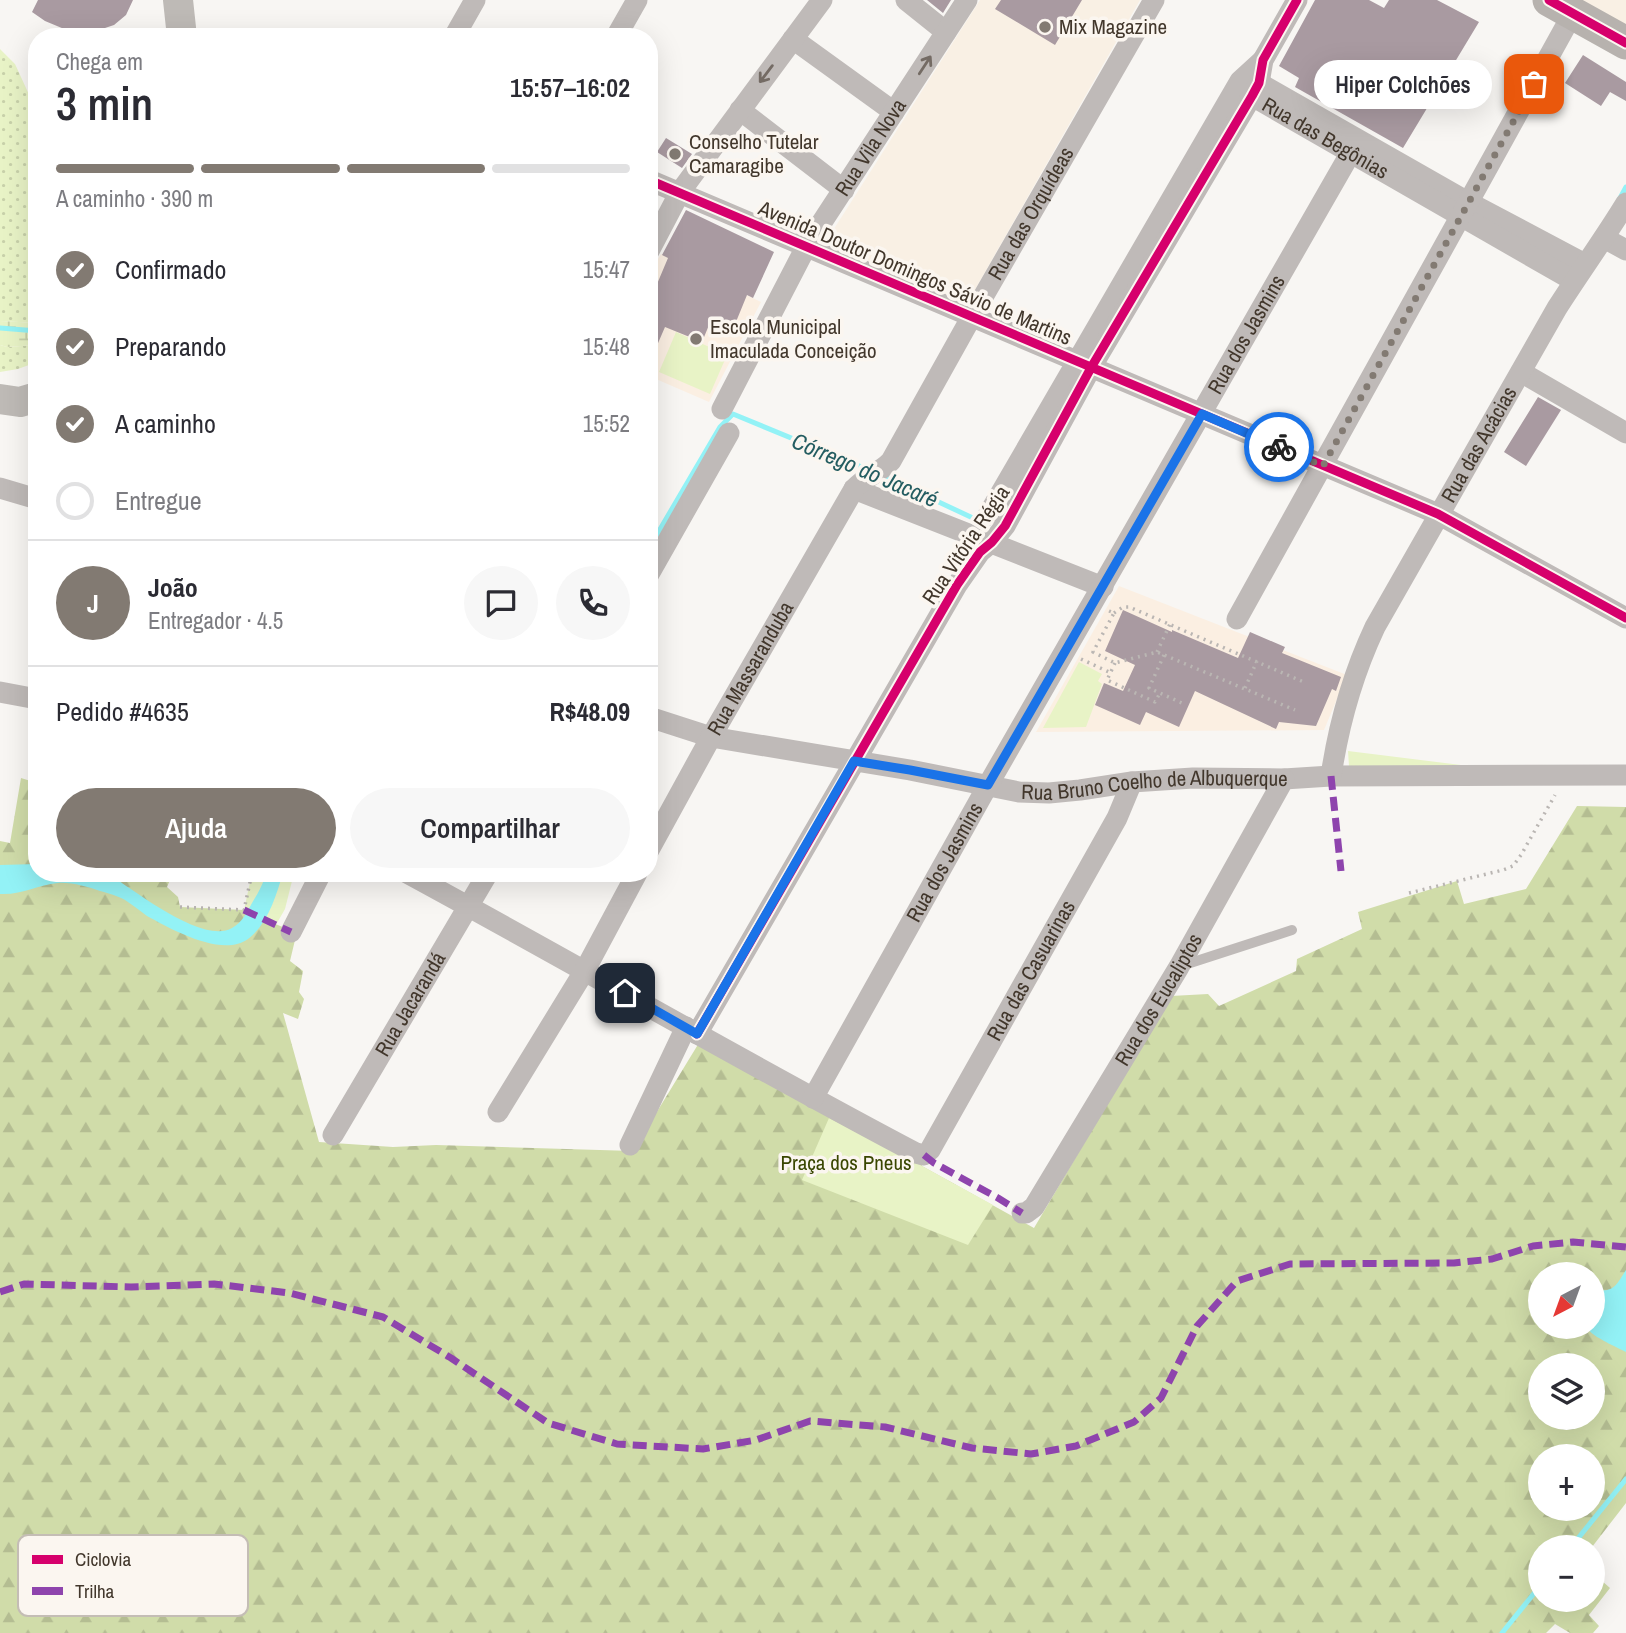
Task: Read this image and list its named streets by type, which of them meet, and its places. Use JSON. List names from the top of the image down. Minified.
{"streets":{"street":["Rua das Begônias","Rua Vila Nova","Rua das Orquídeas","Avenida Doutor Domingos Sávio de Martins","Rua dos Jasmins","Rua das Acácias","Rua Vitória Régia","Rua Massaranduba","Rua Bruno Coelho de Albuquerque","Rua das Casuarinas","Rua dos Eucaliptos","Rua Jacarandá"]},"crossings":[["Rua das Begônias","Rua dos Jasmins"],["Rua das Begônias","Rua das Acácias"],["Rua das Begônias","Rua Vitória Régia"],["Rua Vila Nova","Avenida Doutor Domingos Sávio de Martins"],["Rua das Orquídeas","Avenida Doutor Domingos Sávio de Martins"],["Rua das Orquídeas","Rua Massaranduba"],["Avenida Doutor Domingos Sávio de Martins","Rua dos Jasmins"],["Avenida Doutor Domingos Sávio de Martins","Rua das Acácias"],["Avenida Doutor Domingos Sávio de Martins","Rua Vitória Régia"],["Rua dos Jasmins","Rua Bruno Coelho de Albuquerque"],["Rua dos Jasmins","Rua das Casuarinas"],["Rua das Acácias","Rua Bruno Coelho de Albuquerque"],["Rua Vitória Régia","Rua Bruno Coelho de Albuquerque"],["Rua Massaranduba","Rua Bruno Coelho de Albuquerque"],["Rua Bruno Coelho de Albuquerque","Rua das Casuarinas"],["Rua Bruno Coelho de Albuquerque","Rua dos Eucaliptos"]],"water":["Córrego do Jacaré"],"parks":["Praça dos Pneus"],"places":["Mix Magazine","Hiper Colchões","Conselho Tutelar Camaragibe","Escola Municipal Imaculada Conceição"],"legend":["Ciclovia","Trilha"],"north":"bottom left","page":{"heading":["3 min","Chega em","15:57–16:02"],"panel":["João","Entregador · 4.5","Pedido #4635","R$48.09"],"bubble":"Hiper Colchões","bar":"A caminho · 390 m","list":[["Confirmado","15:47"],["Preparando","15:48"],["A caminho","15:52"],"Entregue"],"round":"J","buttons":["Ajuda","Compartilhar"],"map_buttons":["+","−"]}}
